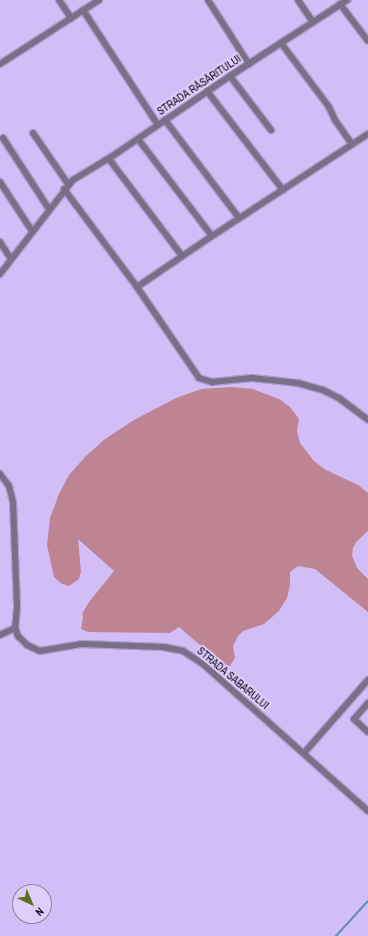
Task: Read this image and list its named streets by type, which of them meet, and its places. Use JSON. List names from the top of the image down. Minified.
{"streets":{"street":["STRADA RĂSĂRITULUI","STRADA SABARULUI"]},"north":"bottom right"}
